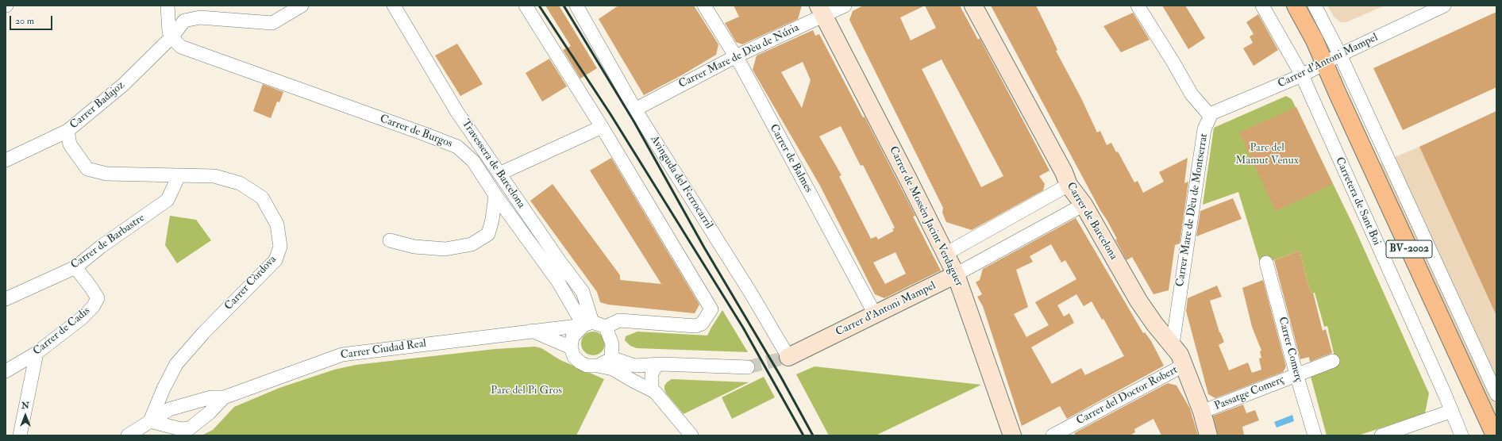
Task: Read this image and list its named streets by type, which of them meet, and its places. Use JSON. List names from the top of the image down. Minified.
{"streets":{"main road":["BV-2002"],"street":["Carrer Mare de Dèu de Núria","Carrer d'Antoni Mampel","Carrer Badajoz","Carrer de Burgos","Carrer de Balmes","Travessera de Barcelona","Avinguda del Ferrocarril","Carretera de Sant Boi","Carrer Mare de Dèu de Montserrat","Carrer de Mossèn Jacint Verdaguer","Carrer de Barcelona","Carrer de Barbastre","Carrer Còrdova","Carrer de Cadis","Carrer Ciudad Real","Carrer Comerç","Passatge Comerç","Carrer del Doctor Robert"]},"crossings":[["Carrer Mare de Dèu de Núria","Carrer de Balmes"],["Carrer Mare de Dèu de Núria","Avinguda del Ferrocarril"],["Carrer Mare de Dèu de Núria","Carrer de Mossèn Jacint Verdaguer"],["Carrer d'Antoni Mampel","Carrer de Balmes"],["Carrer d'Antoni Mampel","Avinguda del Ferrocarril"],["Carrer d'Antoni Mampel","Carretera de Sant Boi"],["Carrer d'Antoni Mampel","Carrer Mare de Dèu de Montserrat"],["Carrer d'Antoni Mampel","Carrer de Mossèn Jacint Verdaguer"],["Carrer d'Antoni Mampel","Carrer de Barcelona"],["Carrer d'Antoni Mampel","BV-2002"],["Carrer Badajoz","Carrer de Burgos"],["Carrer Badajoz","Carrer Còrdova"],["Carrer de Burgos","Travessera de Barcelona"],["Carrer de Burgos","Carrer Ciudad Real"],["Travessera de Barcelona","Carrer Ciudad Real"],["Carretera de Sant Boi","BV-2002"],["Carrer Mare de Dèu de Montserrat","Carrer de Barcelona"],["Carrer de Barcelona","Passatge Comerç"],["Carrer de Barcelona","Carrer del Doctor Robert"],["Carrer de Barbastre","Carrer Còrdova"],["Carrer de Barbastre","Carrer de Cadis"],["Carrer Còrdova","Carrer Ciudad Real"],["Carrer Comerç","Passatge Comerç"]],"parks":["Parc del Mamut Venux","Parc del Pi Gros"],"scale_bar":"20 m","north":"top"}
